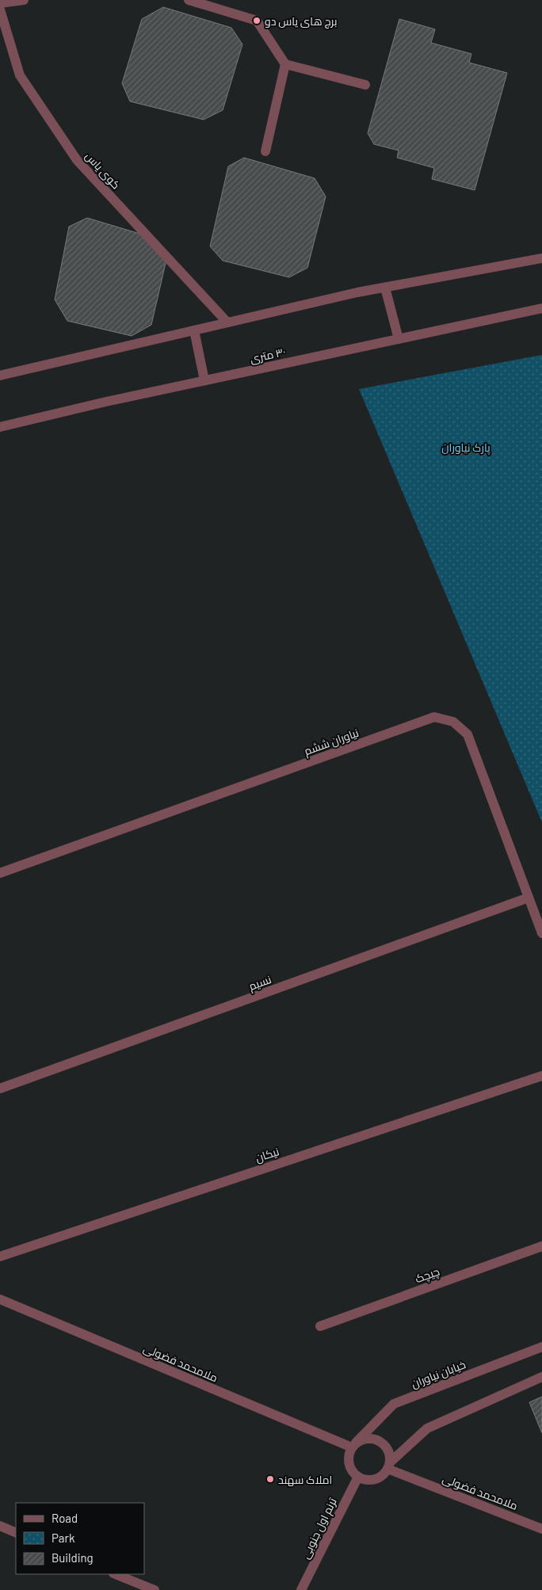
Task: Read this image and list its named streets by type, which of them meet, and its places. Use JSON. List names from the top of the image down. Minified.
{"streets":{"street":["کوی یاس","٣٠ متری","نیاوران ششم","نسیم","نیکان","چیچک","ملامحمد فضولی","خیابان نیاوران","ترنم اول جنوبی"]},"crossings":[["نیاوران ششم","نسیم"],["ملامحمد فضولی","خیابان نیاوران"],["ملامحمد فضولی","ترنم اول جنوبی"],["خیابان نیاوران","ترنم اول جنوبی"]],"parks":["پارک نیاوران"],"places":["برج های یاس دو","املاک سهند"],"legend":["Road","Park","Building"]}
